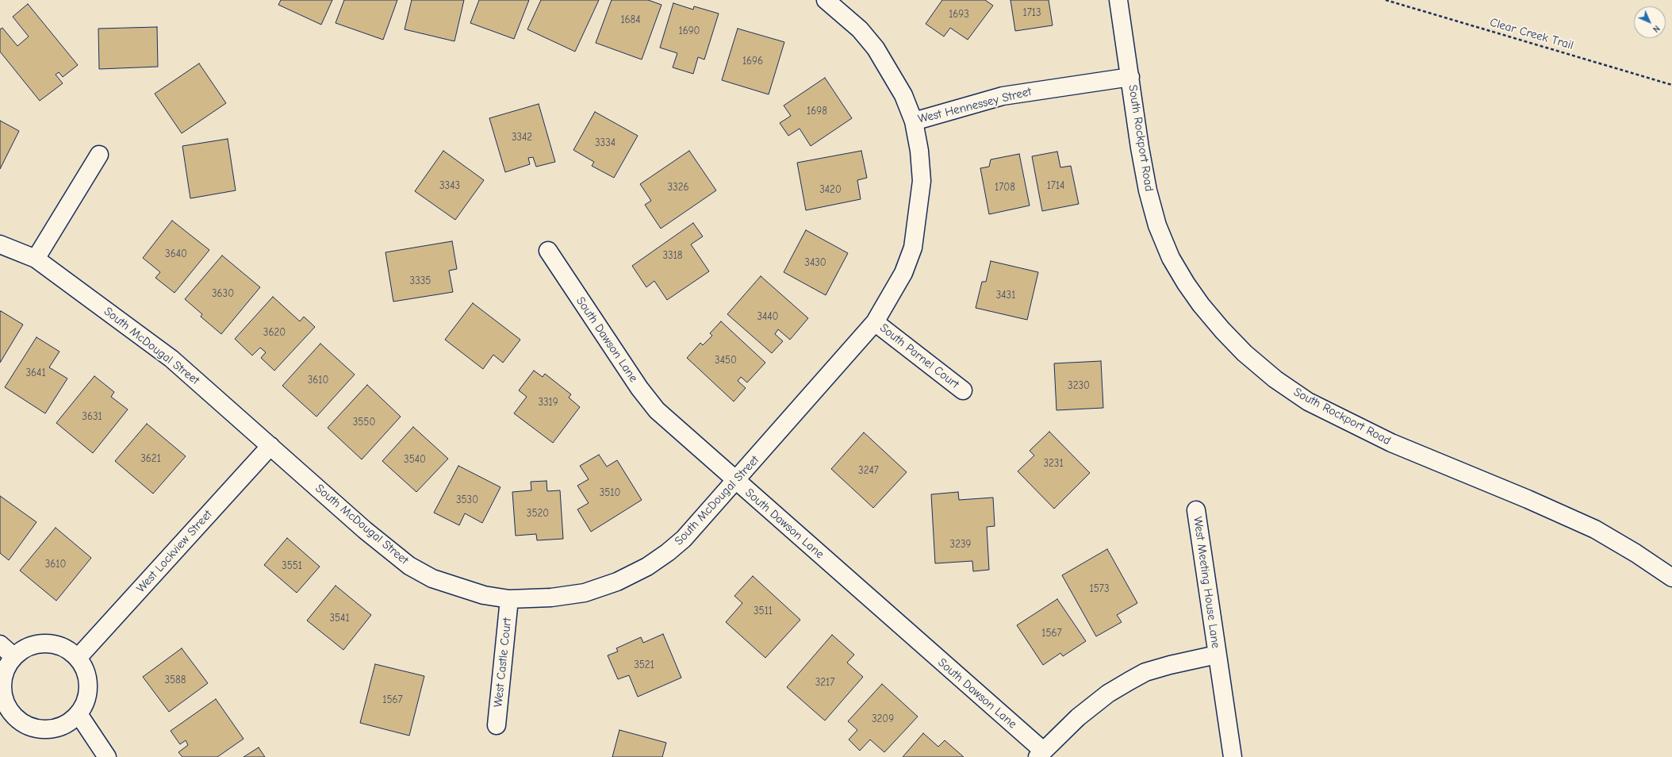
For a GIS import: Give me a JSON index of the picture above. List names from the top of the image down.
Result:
{
  "streets": {
    "street": [
      "West Hennessey Street",
      "South Rockport Road",
      "South Dawson Lane",
      "South McDougal Street",
      "South Parnel Court",
      "West Lockview Street",
      "West Meeting House Lane",
      "West Castle Court"
    ],
    "path": ["Clear Creek Trail"]
  },
  "crossings": [
    ["West Hennessey Street", "South Rockport Road"],
    ["West Hennessey Street", "South McDougal Street"],
    ["South Dawson Lane", "South McDougal Street"],
    ["South Dawson Lane", "West Meeting House Lane"],
    ["South McDougal Street", "South Parnel Court"],
    ["South McDougal Street", "West Lockview Street"],
    ["South McDougal Street", "West Castle Court"]
  ],
  "house_numbers": [
    "1713",
    "1693",
    "1684",
    "1690",
    "1696",
    "1698",
    "3342",
    "3334",
    "3343",
    "1714",
    "3326",
    "1708",
    "3420",
    "3640",
    "3318",
    "3430",
    "3335",
    "3630",
    "3431",
    "3440",
    "3620",
    "3450",
    "3641",
    "3610",
    "3230",
    "3319",
    "3631",
    "3550",
    "3621",
    "3540",
    "3231",
    "3247",
    "3510",
    "3530",
    "3520",
    "3239",
    "3610",
    "3551",
    "1573",
    "3511",
    "3541",
    "1567",
    "3521",
    "3588",
    "3217",
    "1567",
    "3209"
  ],
  "north": "bottom right"
}
